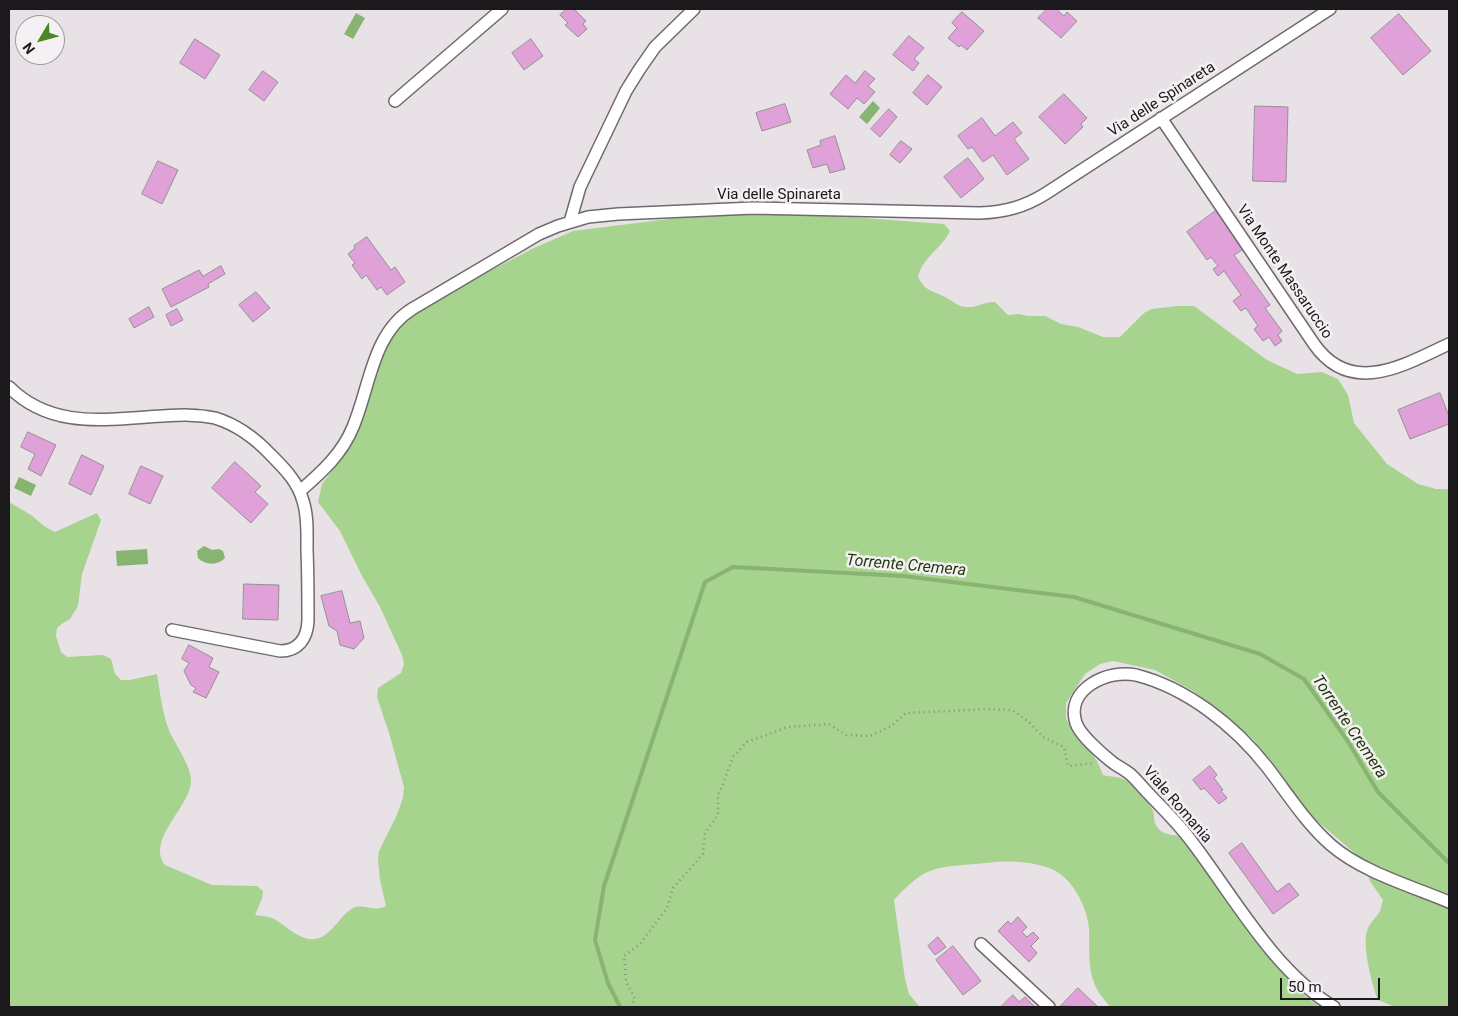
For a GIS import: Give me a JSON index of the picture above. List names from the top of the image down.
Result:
{
  "streets": {
    "street": ["Via delle Spinareta", "Via Monte Massaruccio", "Viale Romania"]
  },
  "crossings": [
    ["Via delle Spinareta", "Via Monte Massaruccio"]
  ],
  "water": ["Torrente Cremera"],
  "scale_bar": "50 m",
  "north": "bottom left"
}
